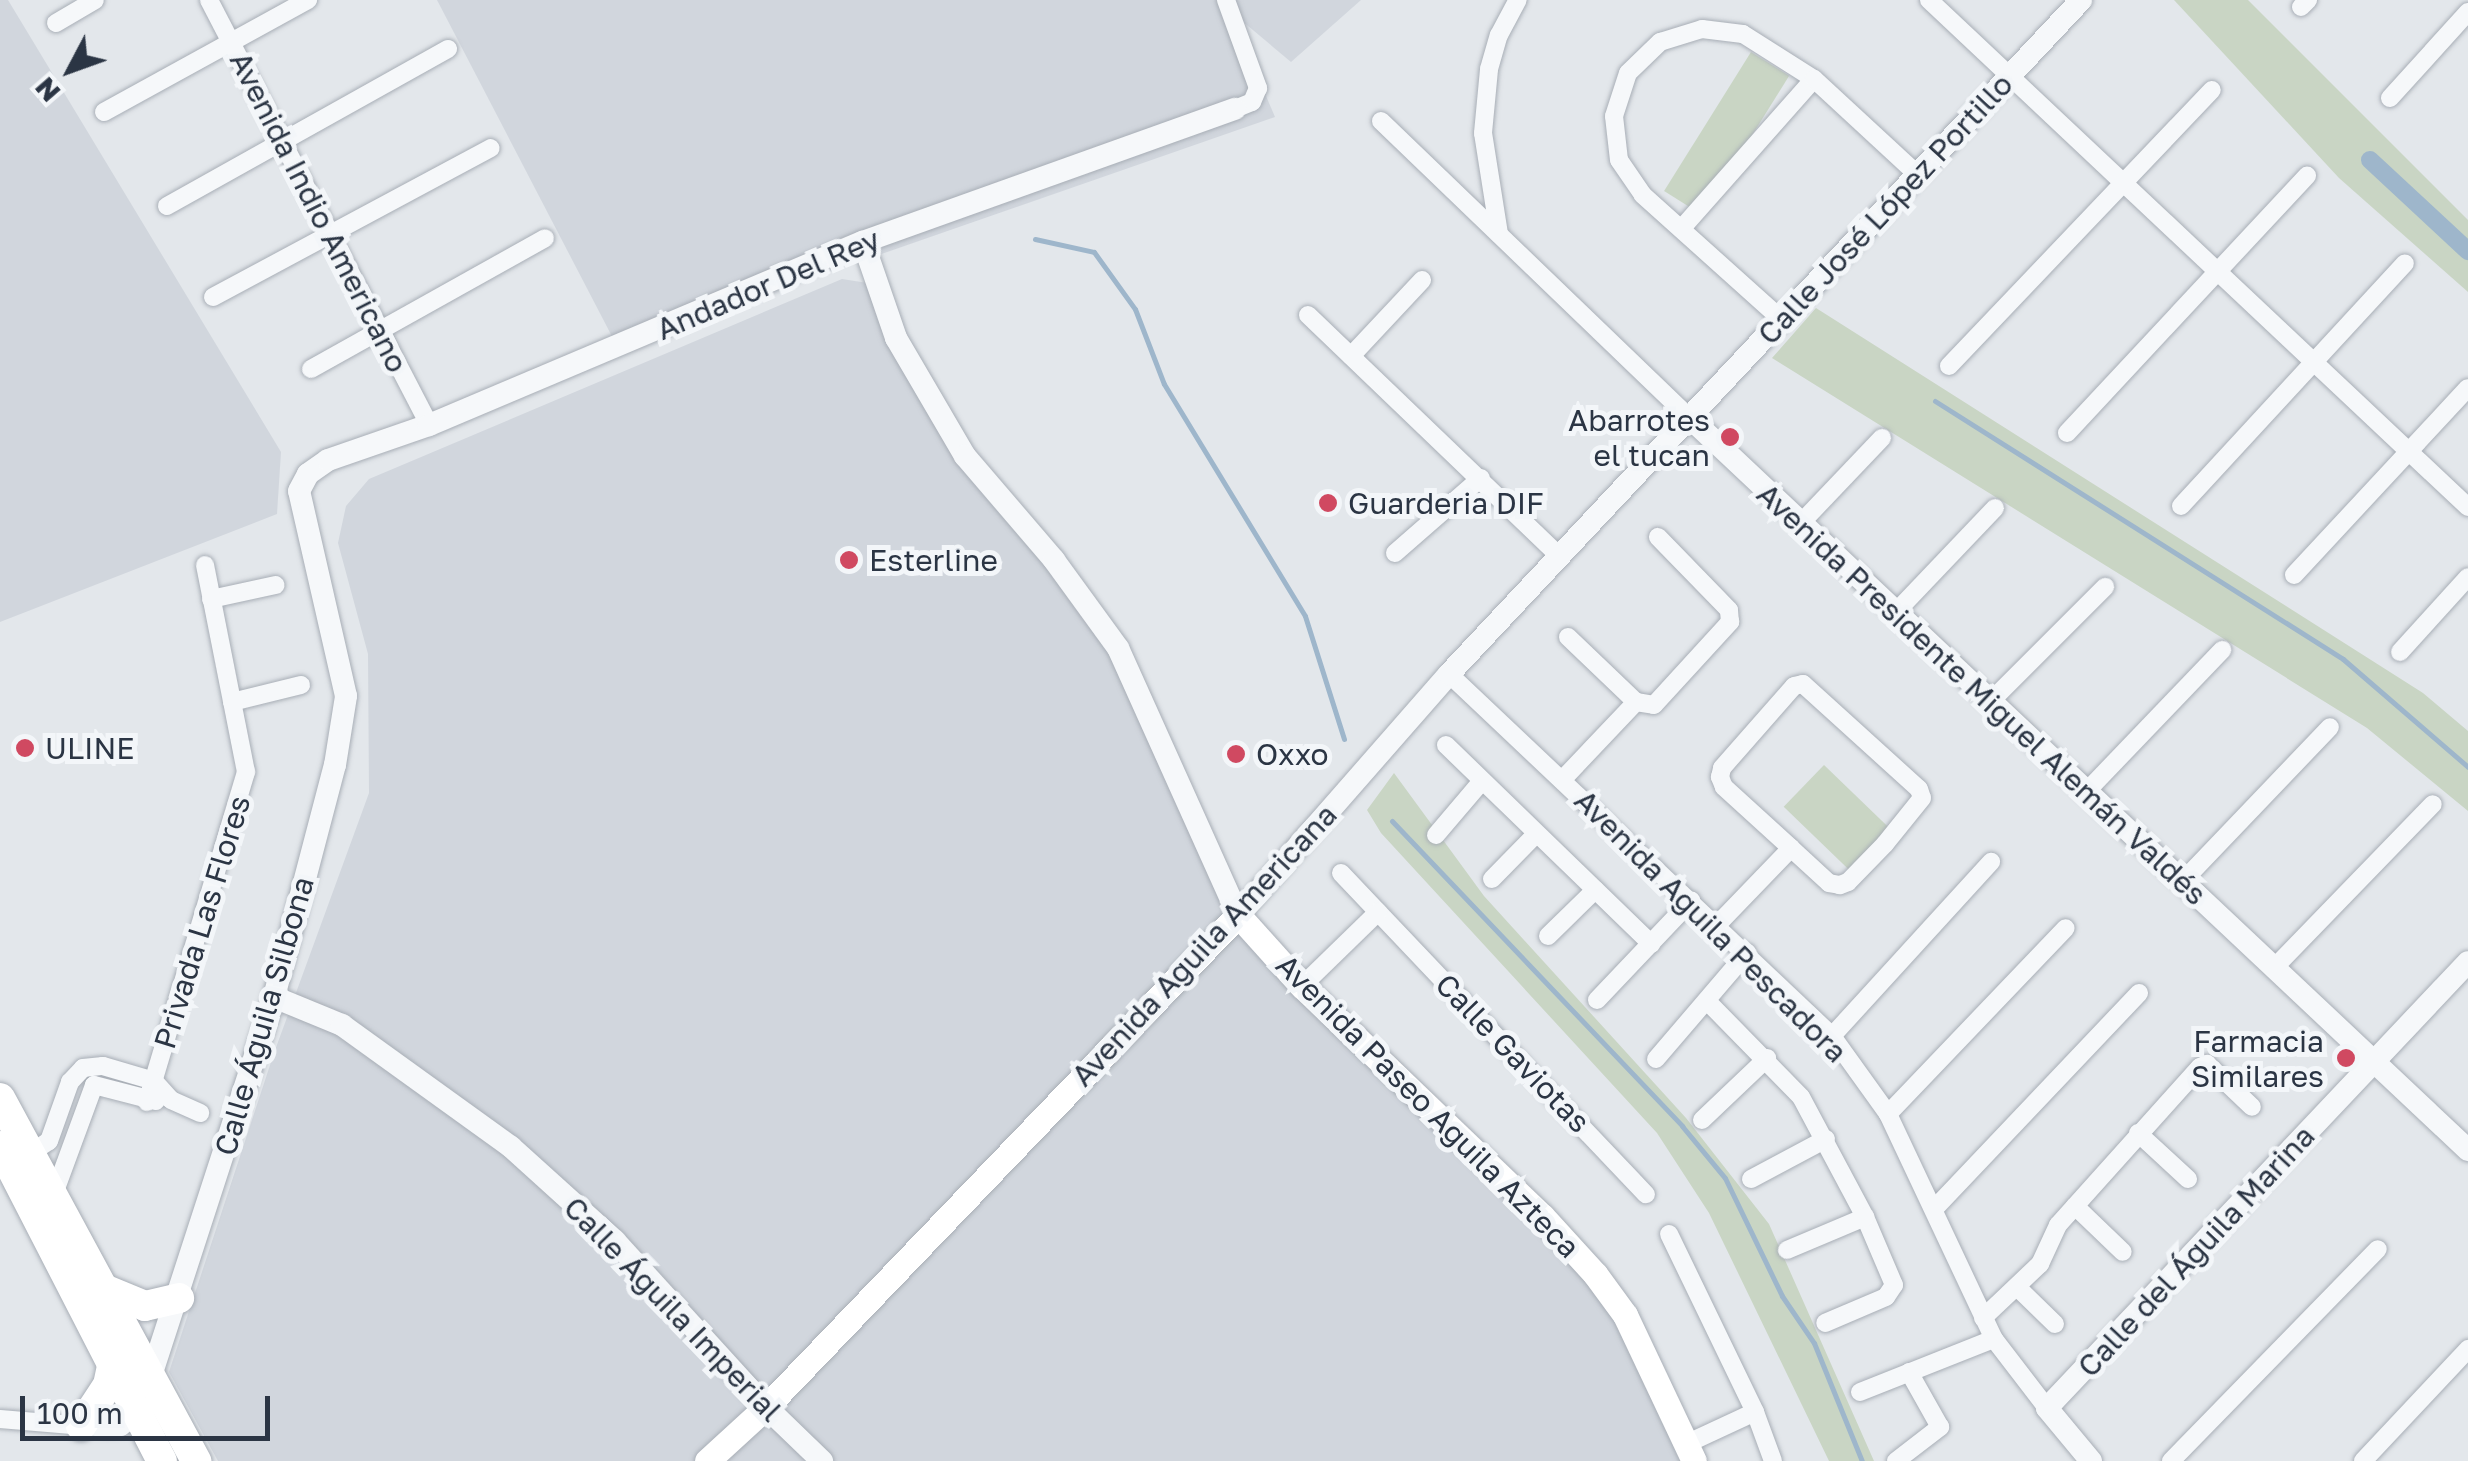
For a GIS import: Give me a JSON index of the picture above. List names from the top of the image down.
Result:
{
  "streets": {
    "main road": ["Avenida Aguila Americana", "Avenida Paseo Aguila Azteca"],
    "street": [
      "Calle José López Portillo",
      "Avenida Indio Americano",
      "Andador Del Rey",
      "Avenida Presidente Miguel Alemán Valdés",
      "Privada Las Flores",
      "Avenida Aguila Pescadora",
      "Calle Águila Silbona",
      "Calle Gaviotas",
      "Calle del Águila Marina",
      "Calle Águila Imperial"
    ]
  },
  "crossings": [
    ["Calle José López Portillo", "Avenida Presidente Miguel Alemán Valdés"],
    ["Calle José López Portillo", "Avenida Aguila Americana"],
    ["Avenida Indio Americano", "Andador Del Rey"],
    ["Andador Del Rey", "Calle Águila Silbona"],
    ["Avenida Presidente Miguel Alemán Valdés", "Avenida Aguila Americana"],
    ["Avenida Presidente Miguel Alemán Valdés", "Calle del Águila Marina"],
    ["Avenida Aguila Pescadora", "Avenida Aguila Americana"],
    ["Avenida Aguila Pescadora", "Calle del Águila Marina"],
    ["Avenida Aguila Americana", "Avenida Paseo Aguila Azteca"],
    ["Avenida Aguila Americana", "Calle Águila Imperial"],
    ["Calle Águila Silbona", "Calle Águila Imperial"]
  ],
  "places": [
    "Abarrotes el tucan",
    "Guarderia DIF",
    "Esterline",
    "ULINE",
    "Oxxo",
    "Farmacia Similares"
  ],
  "scale_bar": "100 m",
  "north": "bottom left"
}
